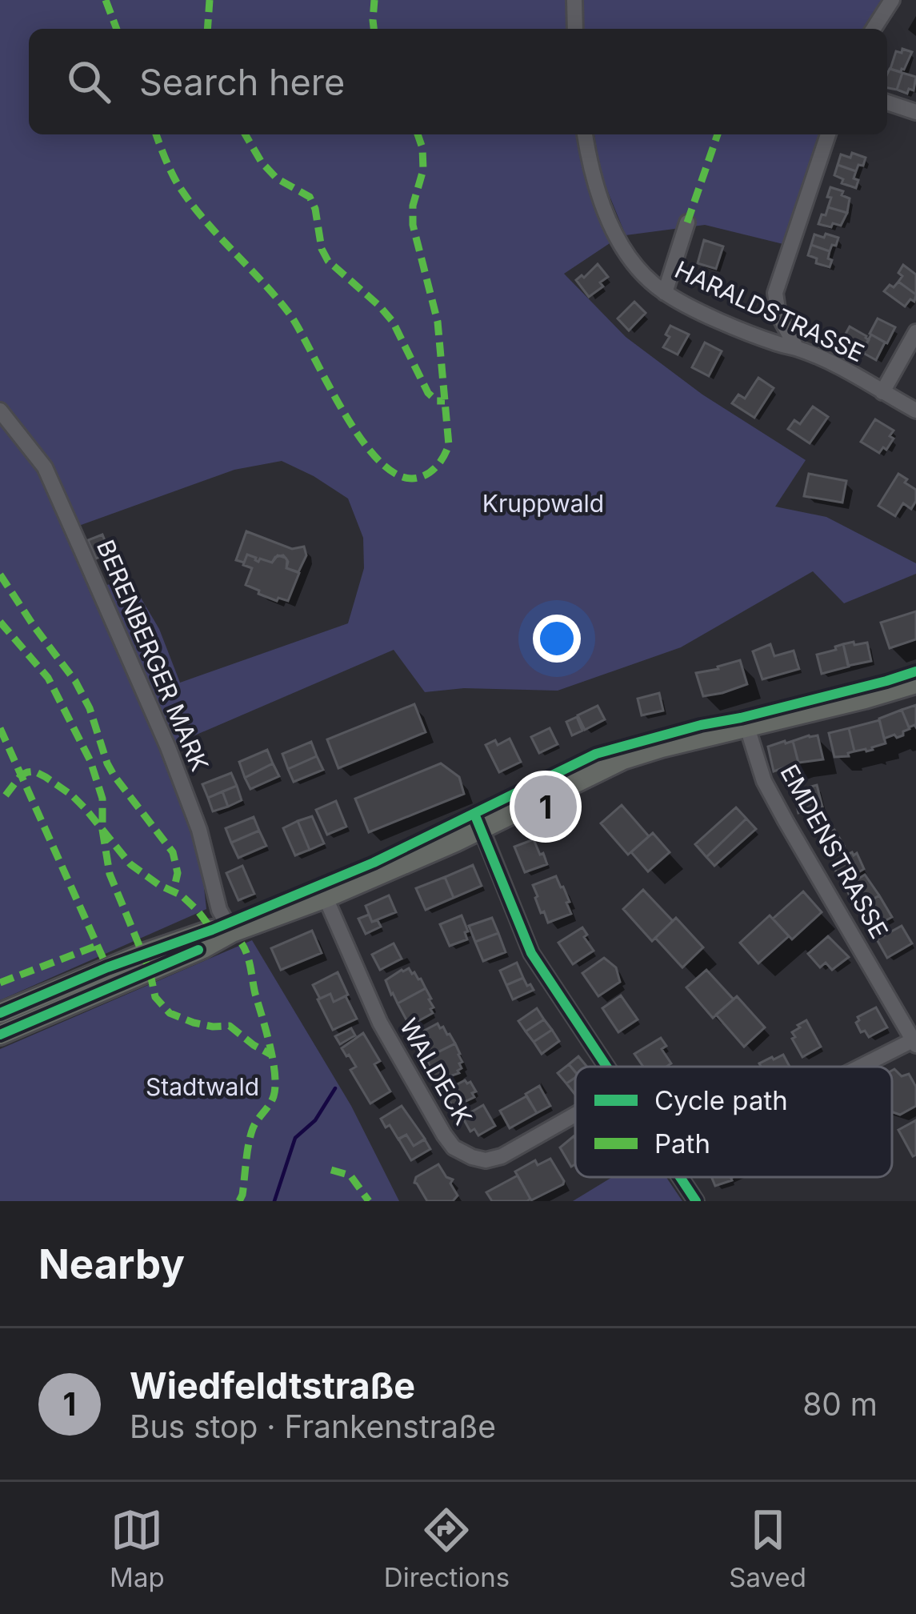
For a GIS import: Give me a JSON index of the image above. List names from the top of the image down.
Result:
{
  "streets": {
    "street": [
      "HARALDSTRASSE",
      "BERENBERGER MARK",
      "EMDENSTRASSE",
      "WALDECK"
    ]
  },
  "parks": ["Kruppwald", "Stadtwald"],
  "legend": ["Cycle path", "Path"],
  "page": {
    "search": "Search here",
    "pins": "1",
    "heading": "Nearby",
    "list": [
      {
        "mark": "1",
        "name": "Wiedfeldtstraße",
        "note": "Bus stop · Frankenstraße",
        "value": "80 m"
      }
    ],
    "nav": ["Map", "Directions", "Saved"]
  }
}
